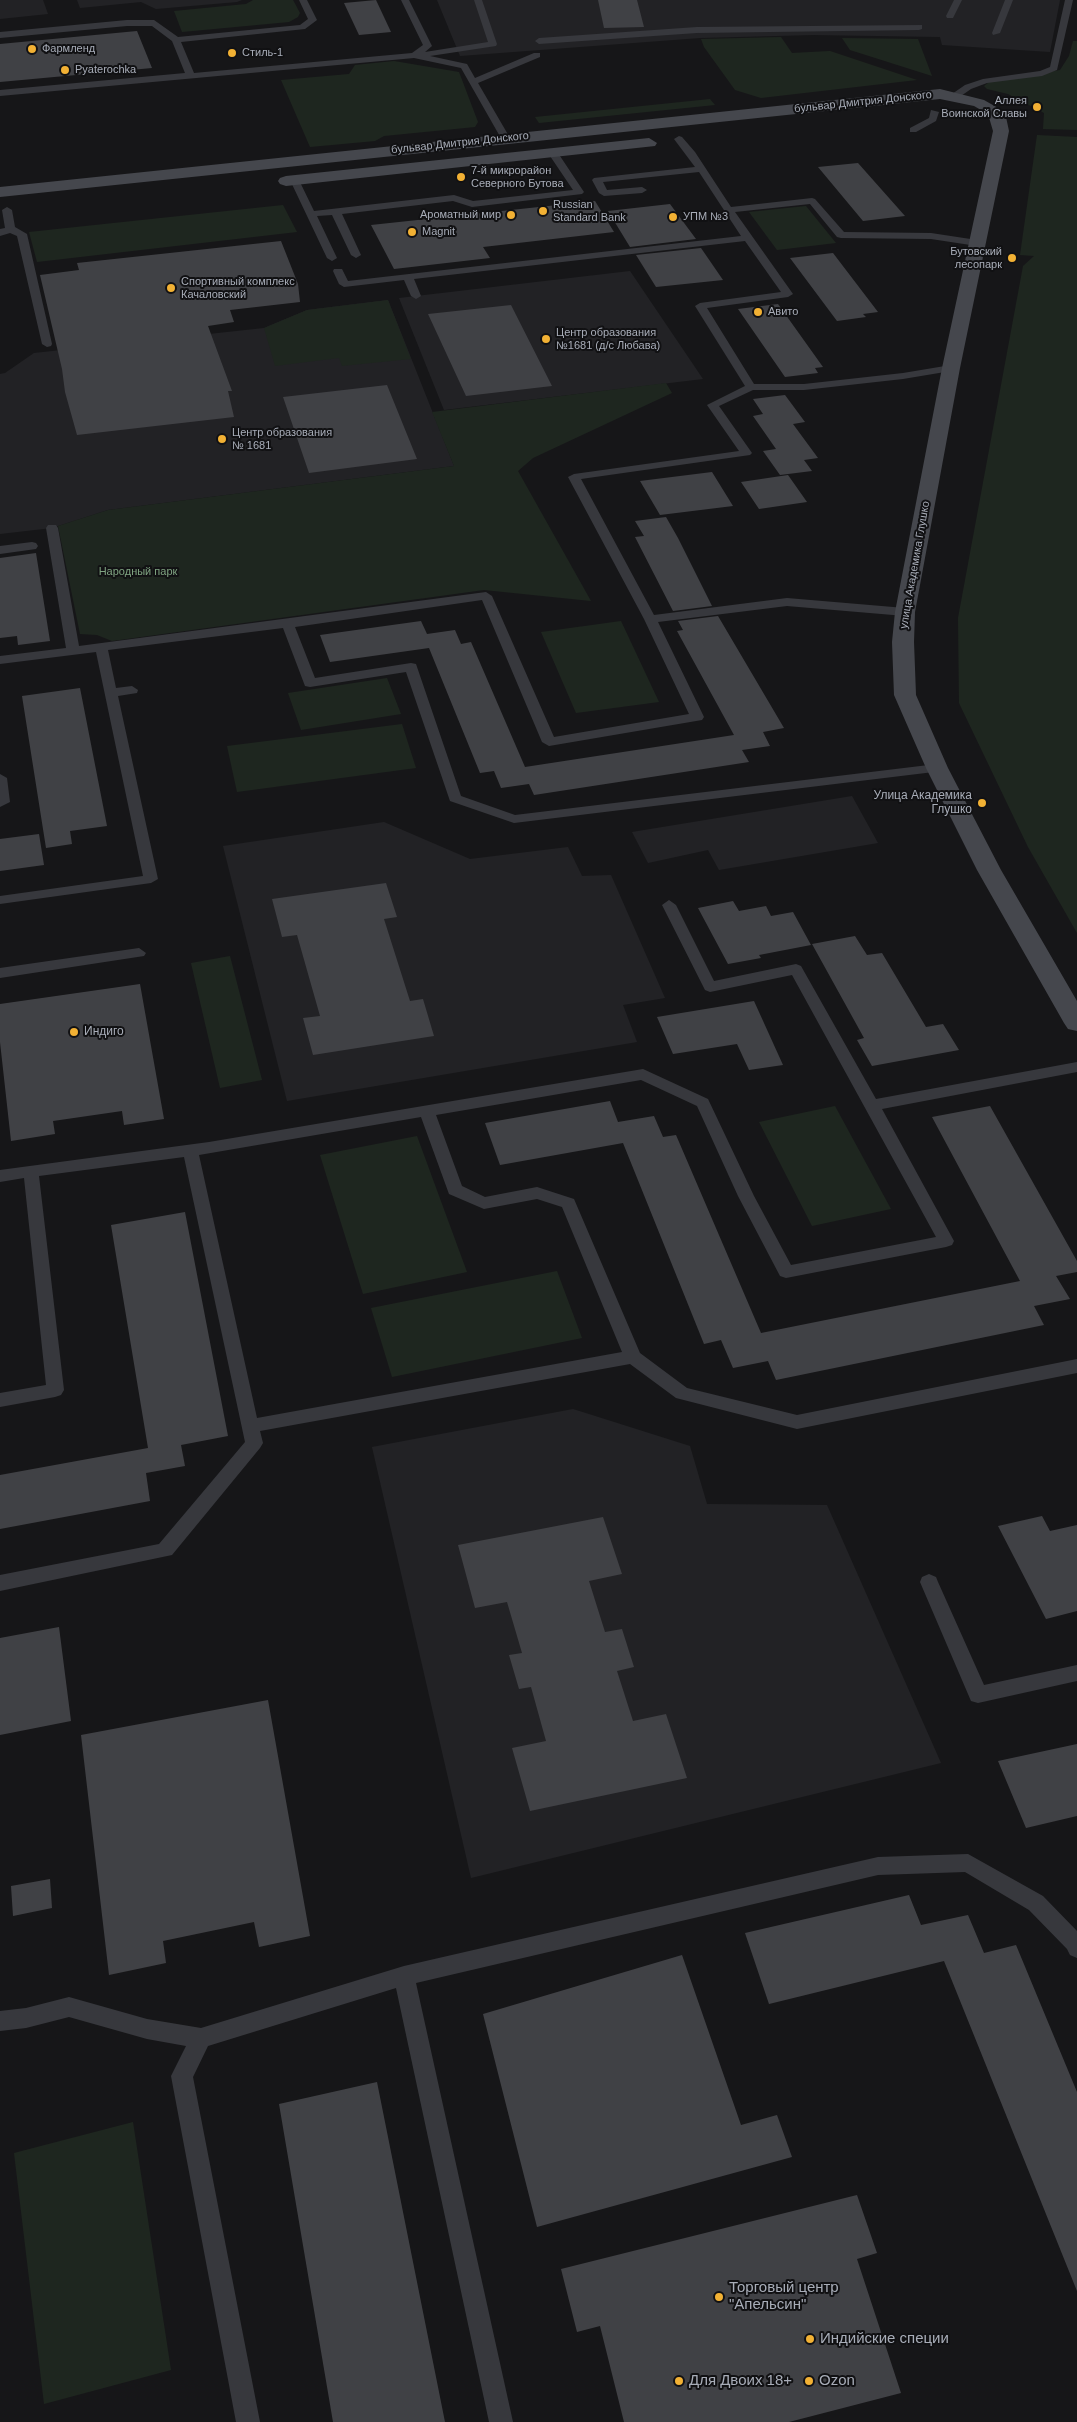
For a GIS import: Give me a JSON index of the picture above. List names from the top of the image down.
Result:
{
  "streets": {
    "street": ["бульвар Дмитрия Донского", "улица Академика Глушко"]
  },
  "crossings": [
    ["бульвар Дмитрия Донского", "улица Академика Глушко"]
  ],
  "parks": ["Народный парк"],
  "places": [
    "Фармленд",
    "Стиль-1",
    "Pyaterochka",
    "Аллея Воинской Славы",
    "7-й микрорайон Северного Бутова",
    "Russian Standard Bank",
    "Ароматный мир",
    "УПМ №3",
    "Magnit",
    "Бутовский лесопарк",
    "Спортивный комплекс Качаловский",
    "Авито",
    "Центр образования №1681 (д/с Любава)",
    "Центр образования № 1681",
    "Улица Академика Глушко",
    "Индиго",
    "Торговый центр \"Апельсин\"",
    "Индийские специи",
    "Для Двоих 18+",
    "Ozon"
  ]
}
